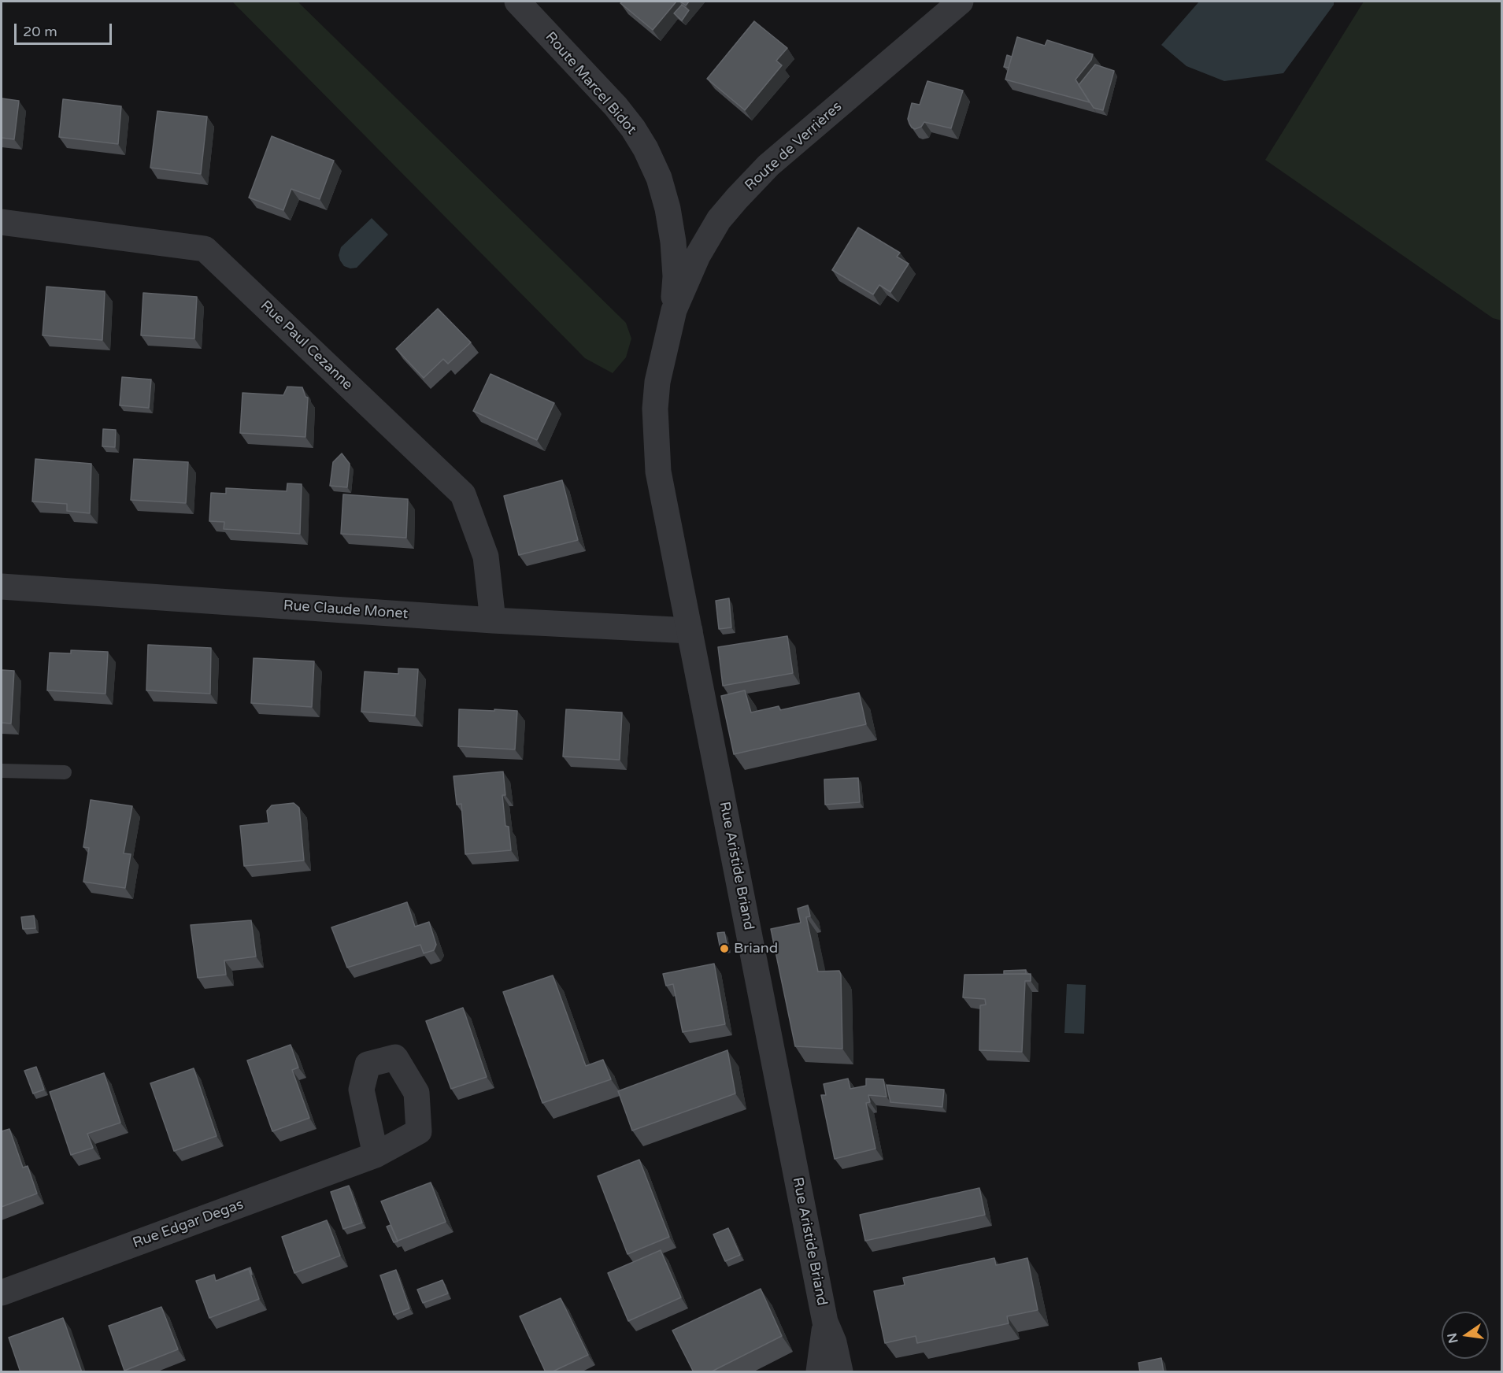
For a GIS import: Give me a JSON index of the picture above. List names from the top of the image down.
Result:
{
  "streets": {
    "street": [
      "Route Marcel Bidot",
      "Route de Verrières",
      "Rue Paul Cezanne",
      "Rue Claude Monet",
      "Rue Aristide Briand",
      "Rue Edgar Degas"
    ]
  },
  "crossings": [
    ["Route Marcel Bidot", "Route de Verrières"],
    ["Route de Verrières", "Rue Aristide Briand"],
    ["Rue Paul Cezanne", "Rue Claude Monet"],
    ["Rue Claude Monet", "Rue Aristide Briand"]
  ],
  "places": ["Briand"],
  "scale_bar": "20 m",
  "north": "left"
}
